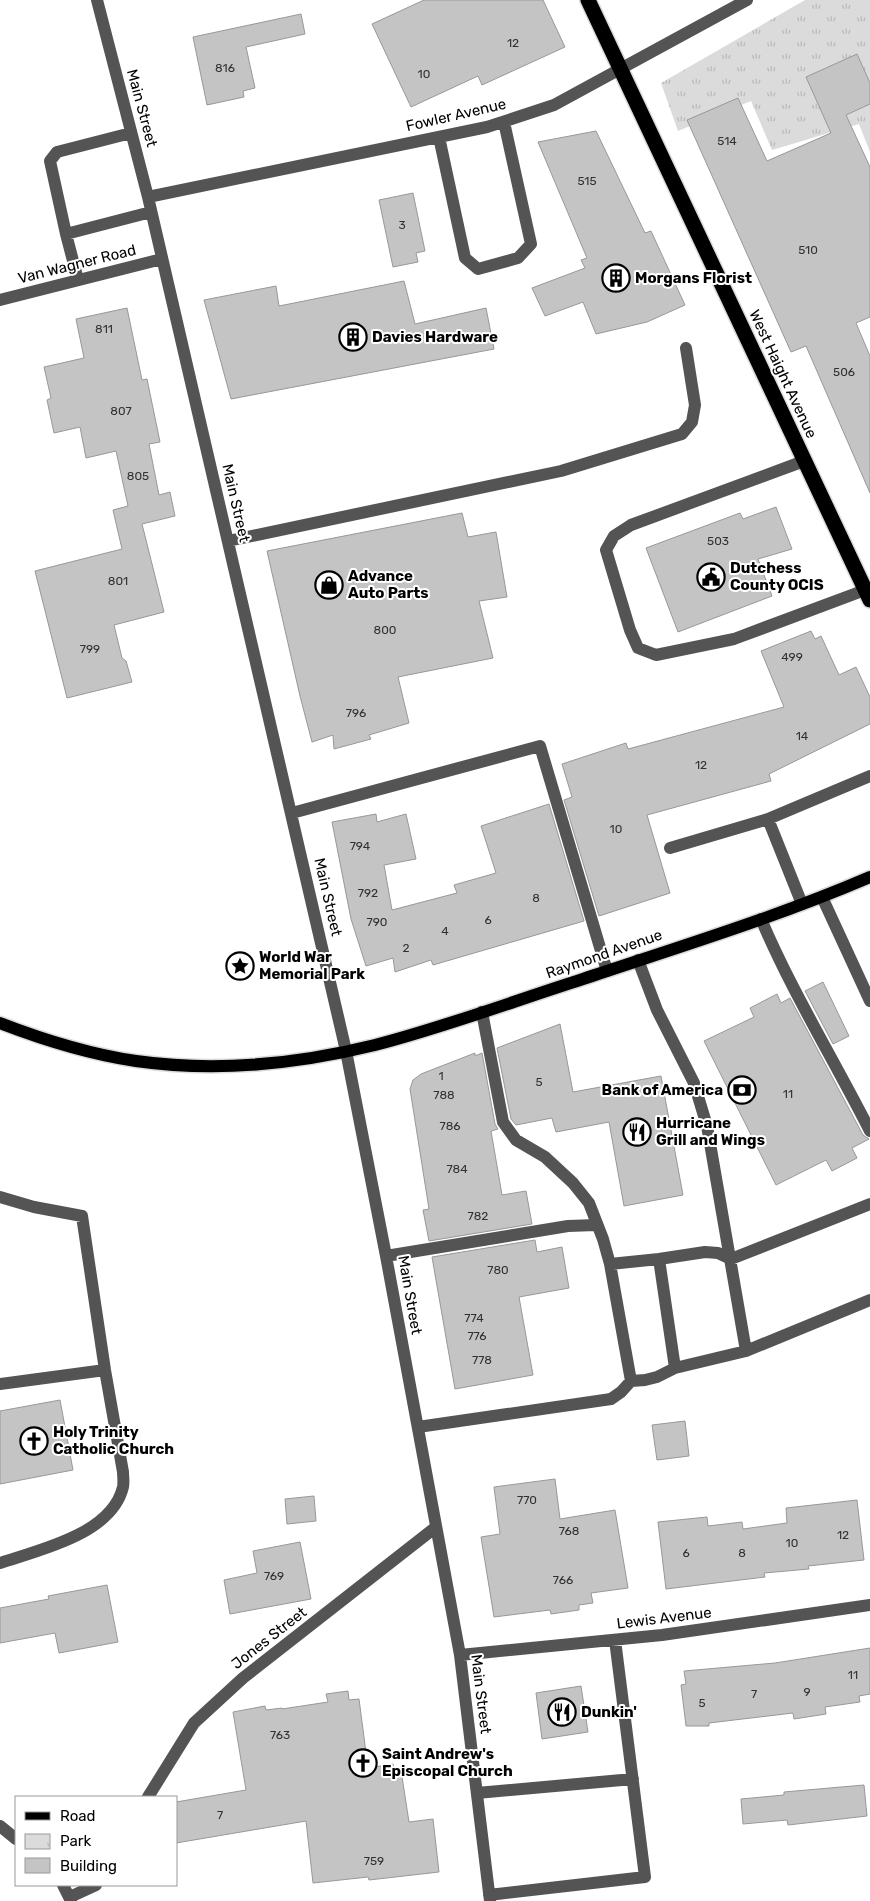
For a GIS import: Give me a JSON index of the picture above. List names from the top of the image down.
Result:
{
  "streets": {
    "highway": ["West Haight Avenue"],
    "main road": ["Raymond Avenue"],
    "street": [
      "Main Street",
      "Fowler Avenue",
      "Van Wagner Road",
      "Lewis Avenue",
      "Jones Street"
    ]
  },
  "crossings": [
    ["Main Street", "Fowler Avenue"],
    ["Main Street", "Van Wagner Road"],
    ["Main Street", "Raymond Avenue"],
    ["Main Street", "Lewis Avenue"],
    ["Main Street", "Jones Street"],
    ["Fowler Avenue", "West Haight Avenue"]
  ],
  "places": {
    "building": ["Morgans Florist", "Davies Hardware"],
    "public building": ["Dutchess County OCIS"],
    "shop": ["Advance Auto Parts"],
    "place": ["World War Memorial Park"],
    "bank": ["Bank of America"],
    "restaurant": ["Hurricane Grill and Wings", "Dunkin'"],
    "church": ["Holy Trinity Catholic Church", "Saint Andrew's Episcopal Church"]
  },
  "house_numbers": [
    "12",
    "816",
    "10",
    "514",
    "515",
    "3",
    "510",
    "811",
    "506",
    "807",
    "805",
    "503",
    "801",
    "800",
    "799",
    "499",
    "796",
    "14",
    "12",
    "10",
    "794",
    "792",
    "8",
    "6",
    "790",
    "4",
    "2",
    "1",
    "5",
    "11",
    "788",
    "786",
    "784",
    "782",
    "780",
    "774",
    "776",
    "778",
    "770",
    "768",
    "12",
    "10",
    "6",
    "8",
    "769",
    "766",
    "11",
    "9",
    "7",
    "5",
    "763",
    "7",
    "759"
  ],
  "legend": ["Road", "Park", "Building"]
}
